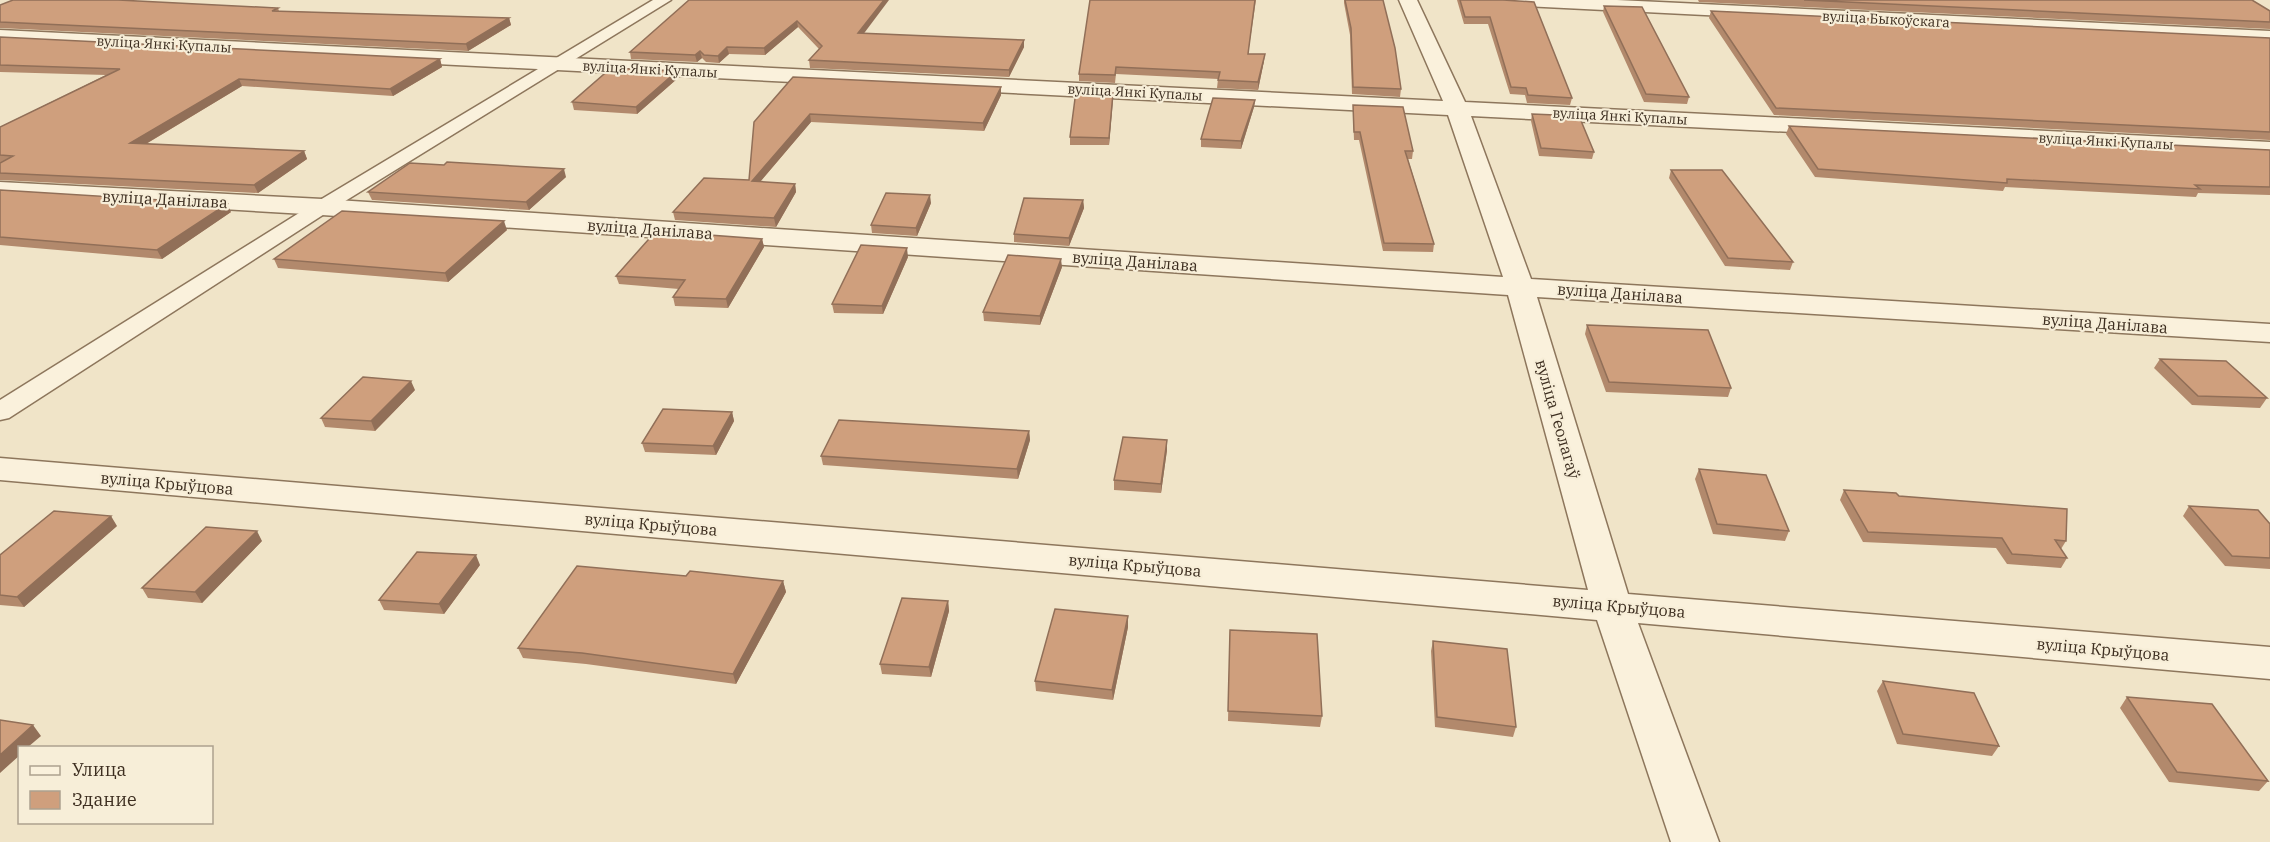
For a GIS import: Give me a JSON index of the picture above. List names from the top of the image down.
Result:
{
  "streets": {
    "street": [
      "вуліца Быкоўскага",
      "вуліца Янкі Купалы",
      "вуліца Данілава",
      "вуліца Геолагаў",
      "вуліца Крыўцова"
    ]
  },
  "crossings": [
    ["вуліца Янкі Купалы", "вуліца Геолагаў"],
    ["вуліца Данілава", "вуліца Геолагаў"],
    ["вуліца Геолагаў", "вуліца Крыўцова"]
  ],
  "legend": ["Улица", "Здание"]
}
